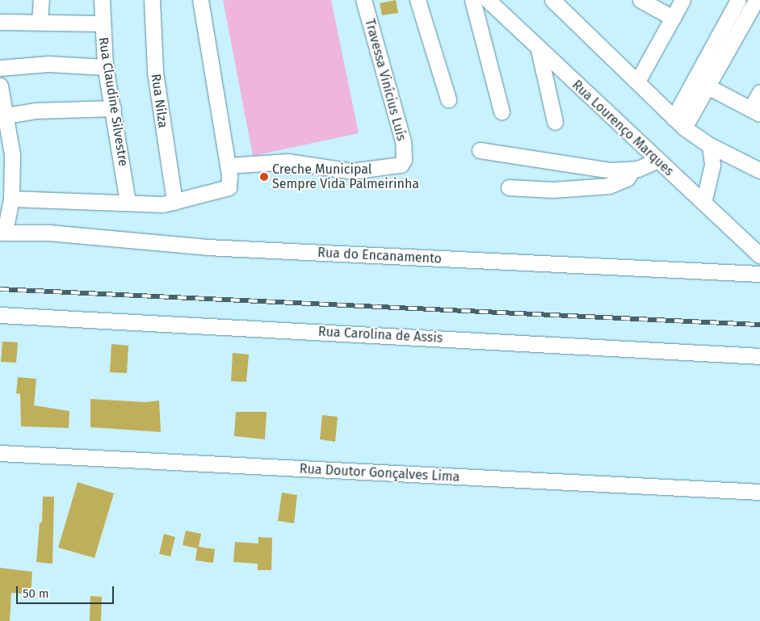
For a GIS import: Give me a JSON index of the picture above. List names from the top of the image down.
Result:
{
  "streets": {
    "street": [
      "Travessa Vinícius Luís",
      "Rua Nilza",
      "Rua Claudine Silvestre",
      "Rua Lourenço Marques",
      "Rua do Encanamento",
      "Rua Carolina de Assis",
      "Rua Doutor Gonçalves Lima"
    ]
  },
  "places": ["Creche Municipal Sempre Vida Palmeirinha"],
  "scale_bar": "50 m"
}
